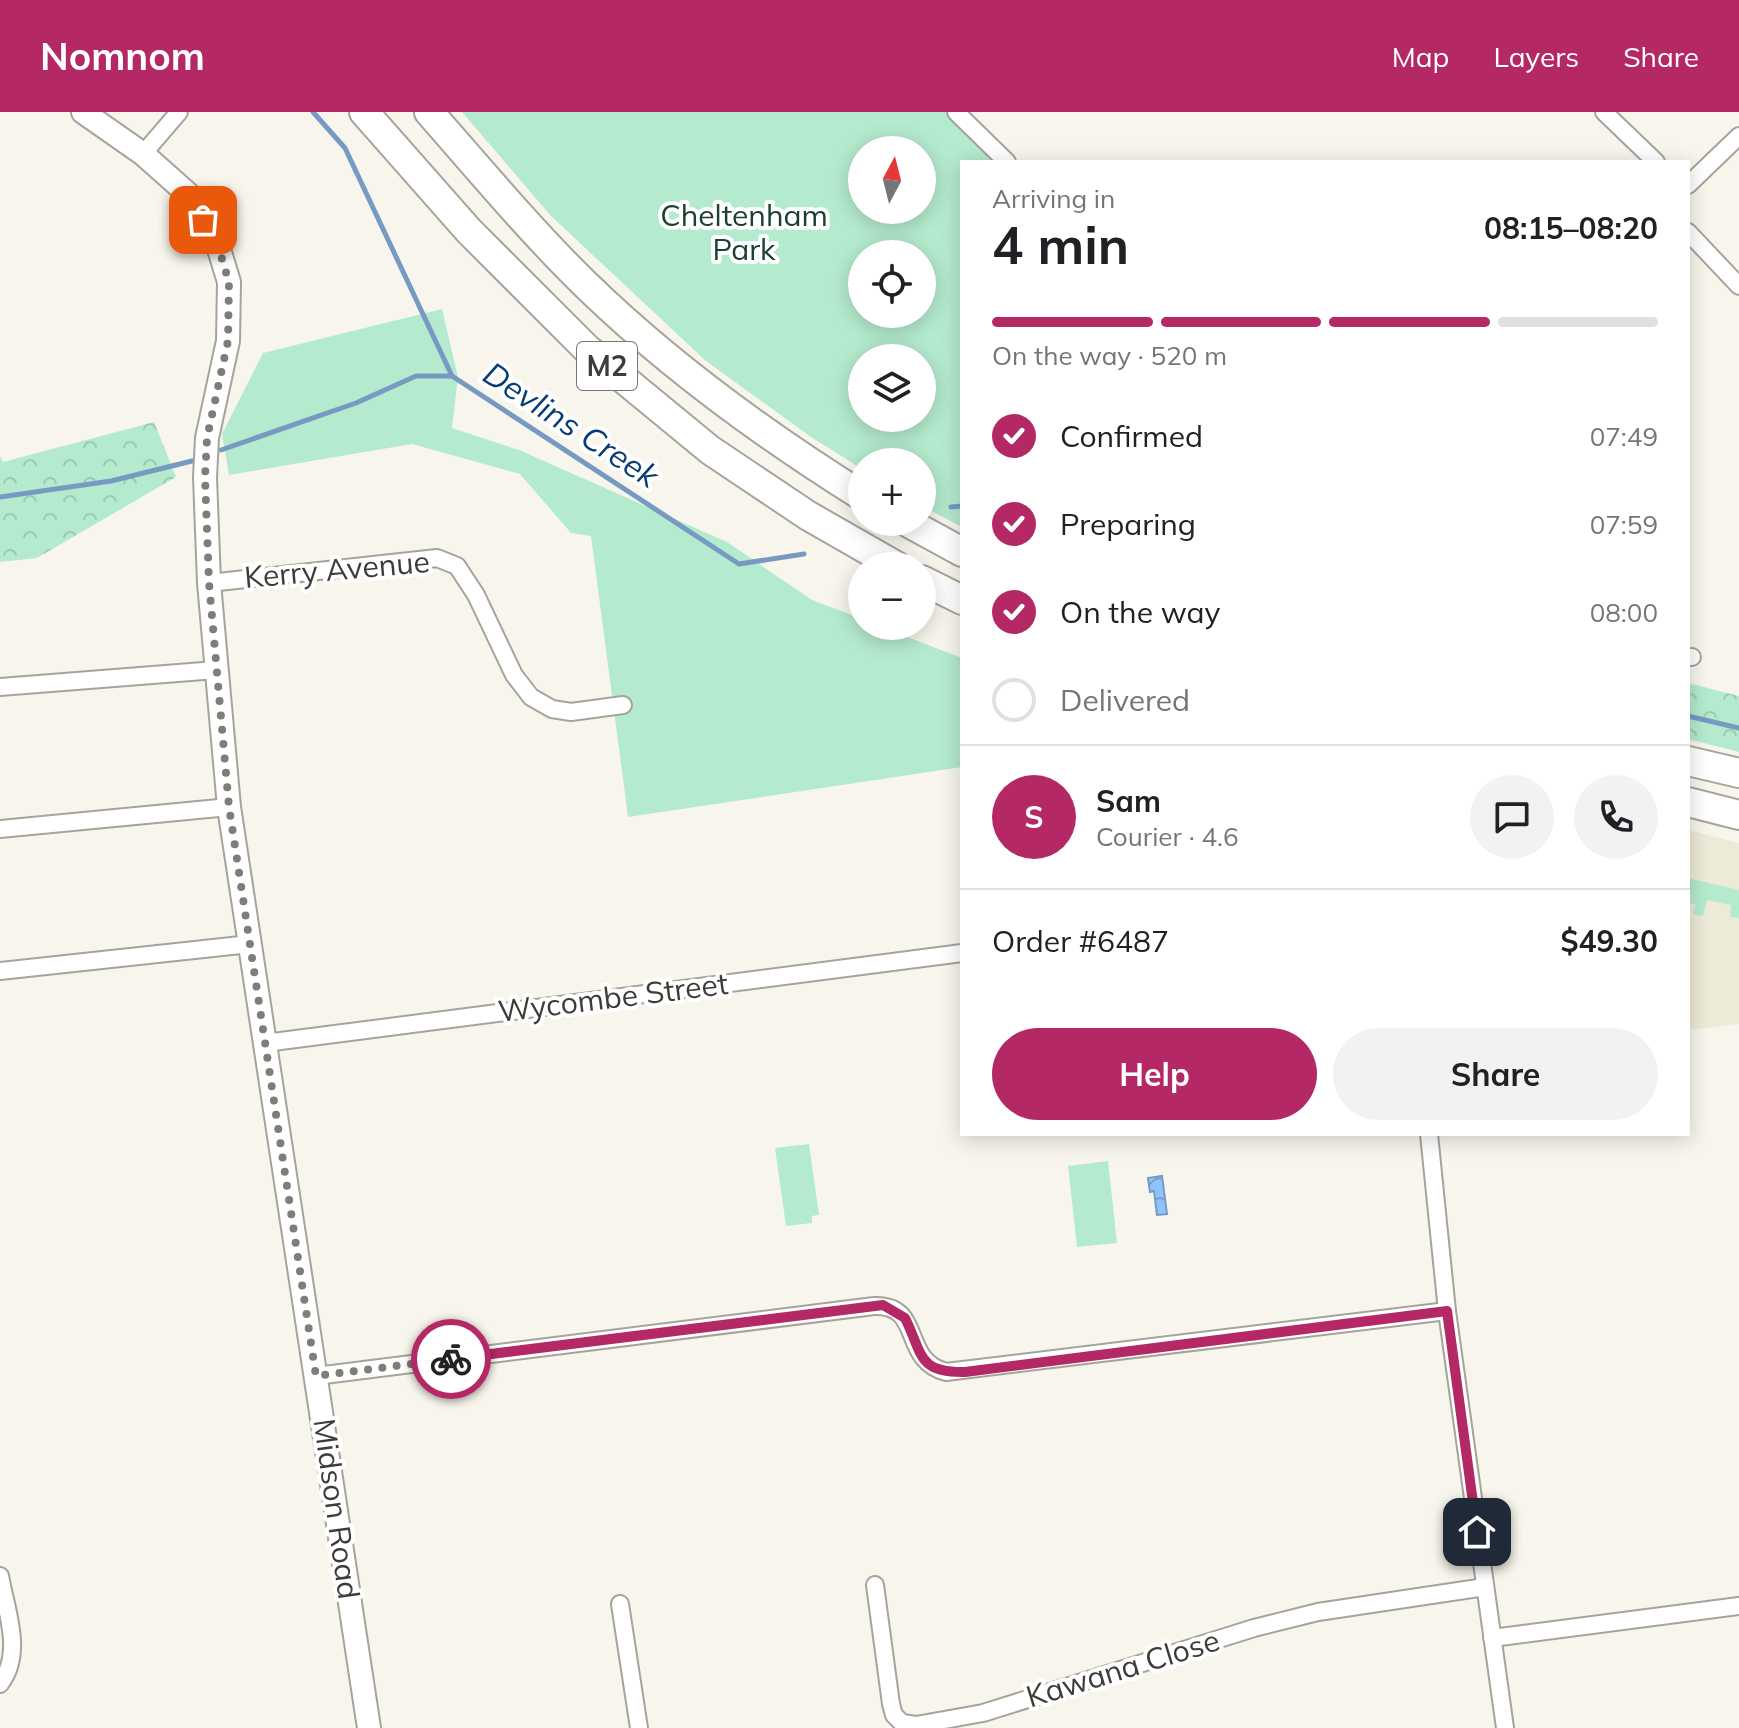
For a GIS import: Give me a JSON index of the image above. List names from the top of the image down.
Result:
{
  "streets": {
    "highway": ["M2"],
    "street": [
      "Kerry Avenue",
      "Wycombe Street",
      "Midson Road",
      "Kawana Close"
    ]
  },
  "crossings": [
    ["Kerry Avenue", "Midson Road"],
    ["Wycombe Street", "Midson Road"]
  ],
  "water": ["Devlins Creek"],
  "parks": ["Cheltenham Park"],
  "north": "top",
  "page": {
    "header": "Nomnom",
    "nav": ["Map", "Layers", "Share"],
    "map_buttons": ["+", "−"],
    "heading": ["4 min", "Arriving in", "08:15–08:20"],
    "panel": [
      "Sam",
      "Courier · 4.6",
      "Order #6487",
      "$49.30"
    ],
    "bar": "On the way · 520 m",
    "list": [
      ["Confirmed", "07:49"],
      ["Preparing", "07:59"],
      ["On the way", "08:00"],
      "Delivered"
    ],
    "round": "S",
    "buttons": ["Help", "Share"]
  }
}
